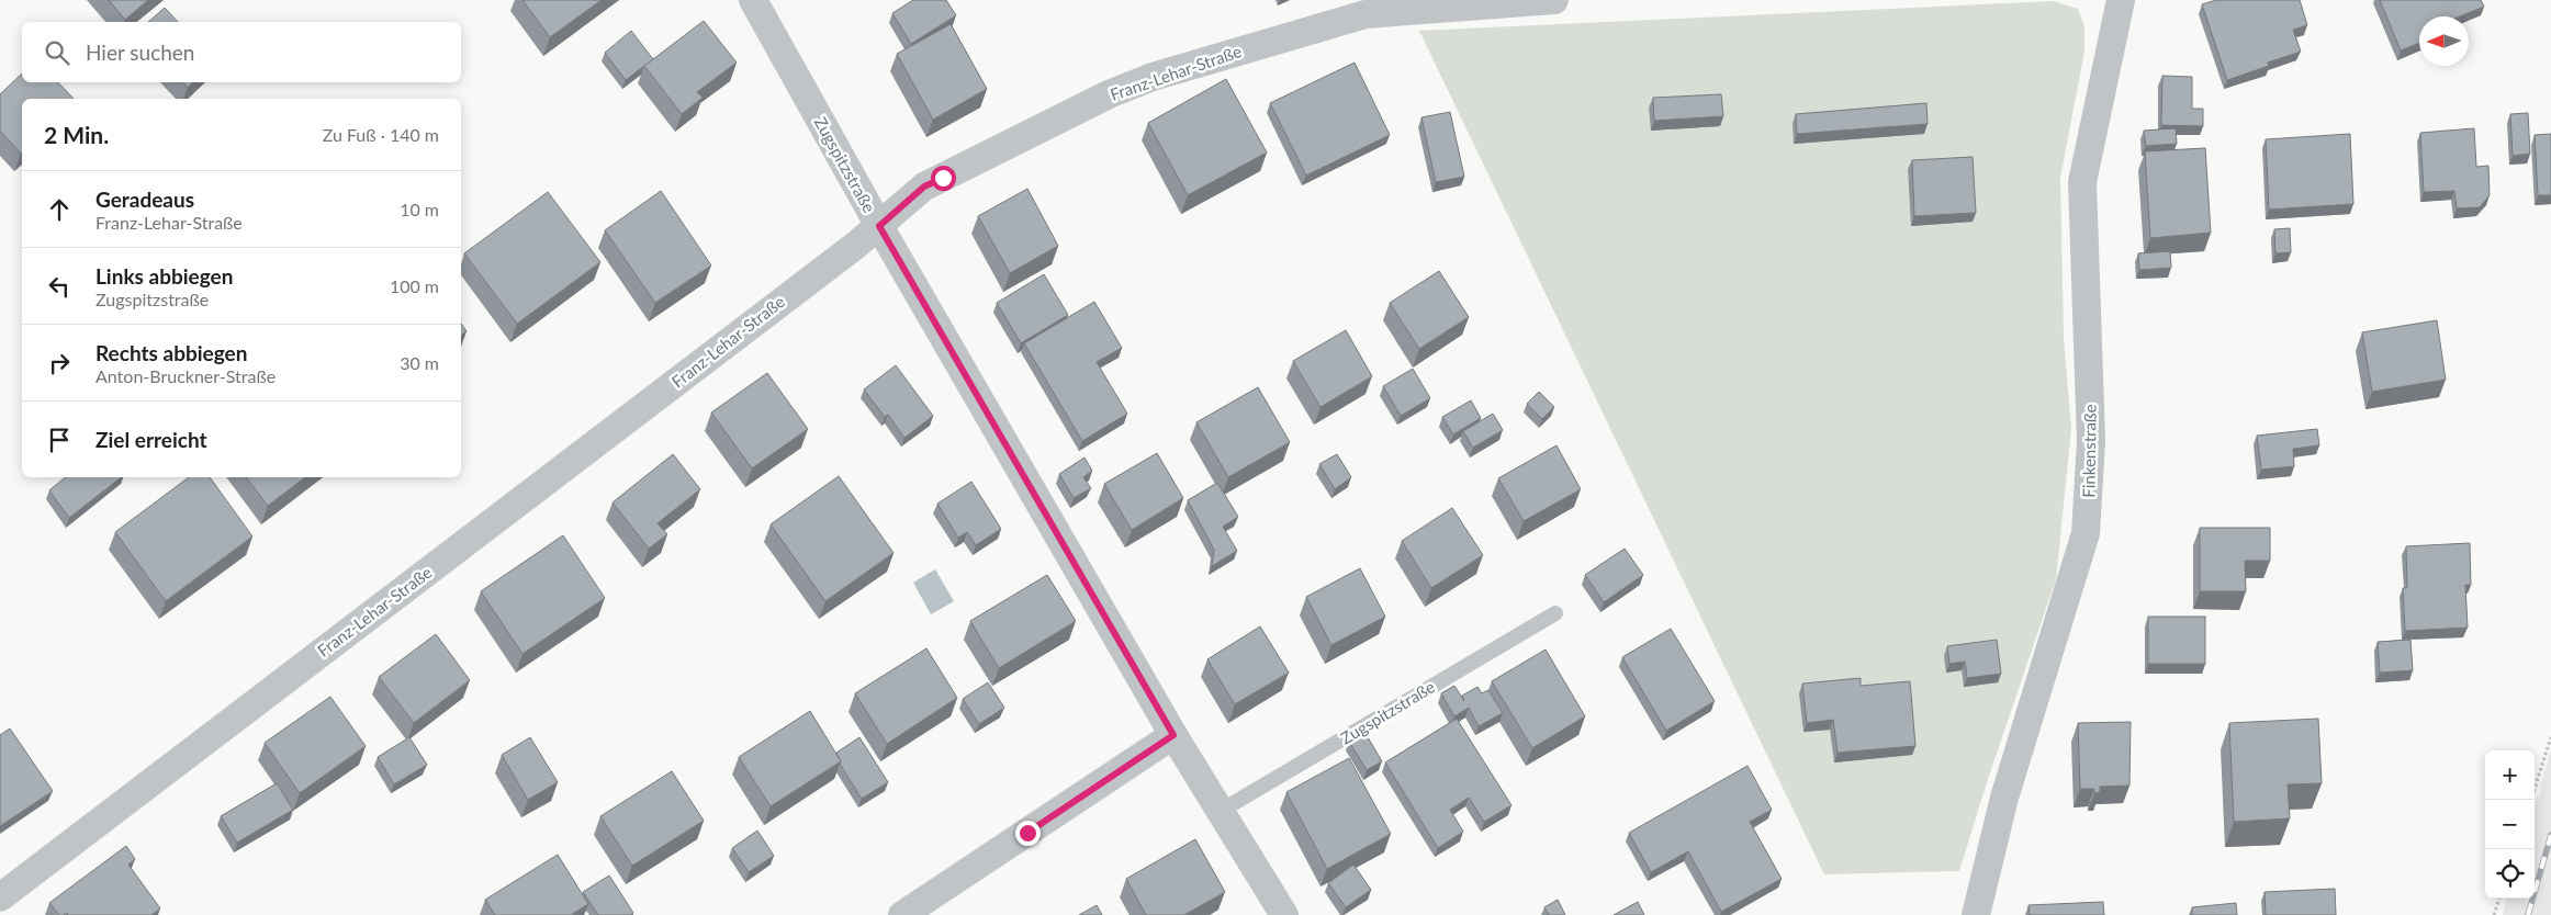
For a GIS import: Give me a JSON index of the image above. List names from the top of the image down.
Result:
{
  "streets": {
    "street": ["Franz-Lehar-Straße", "Zugspitzstraße", "Finkenstraße"]
  },
  "crossings": [
    ["Franz-Lehar-Straße", "Zugspitzstraße"]
  ],
  "north": "left",
  "page": {
    "search": "Hier suchen",
    "heading": ["2 Min.", "Zu Fuß · 140 m"],
    "list": [
      ["Geradeaus", "Franz-Lehar-Straße", "10 m"],
      ["Links abbiegen", "Zugspitzstraße", "100 m"],
      ["Rechts abbiegen", "Anton-Bruckner-Straße", "30 m"],
      "Ziel erreicht"
    ],
    "map_buttons": ["+", "−"]
  }
}
